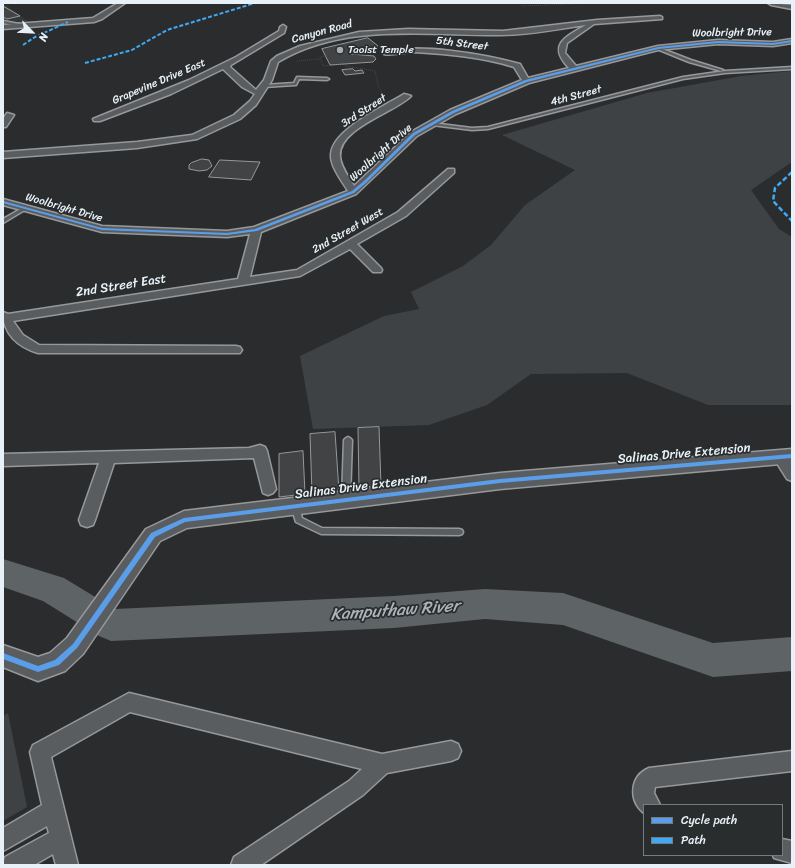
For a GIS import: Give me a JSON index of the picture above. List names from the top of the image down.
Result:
{
  "streets": {
    "street": [
      "Canyon Road",
      "Woolbright Drive",
      "5th Street",
      "Grapevine Drive East",
      "3rd Street",
      "2nd Street West",
      "2nd Street East",
      "Salinas Drive Extension"
    ],
    "lane": ["4th Street"]
  },
  "crossings": [
    ["Woolbright Drive", "5th Street"],
    ["Woolbright Drive", "4th Street"],
    ["Woolbright Drive", "3rd Street"],
    ["2nd Street West", "2nd Street East"]
  ],
  "water": ["Kamputhaw River"],
  "places": ["Taoist Temple"],
  "legend": ["Cycle path", "Path"],
  "north": "bottom right"
}
